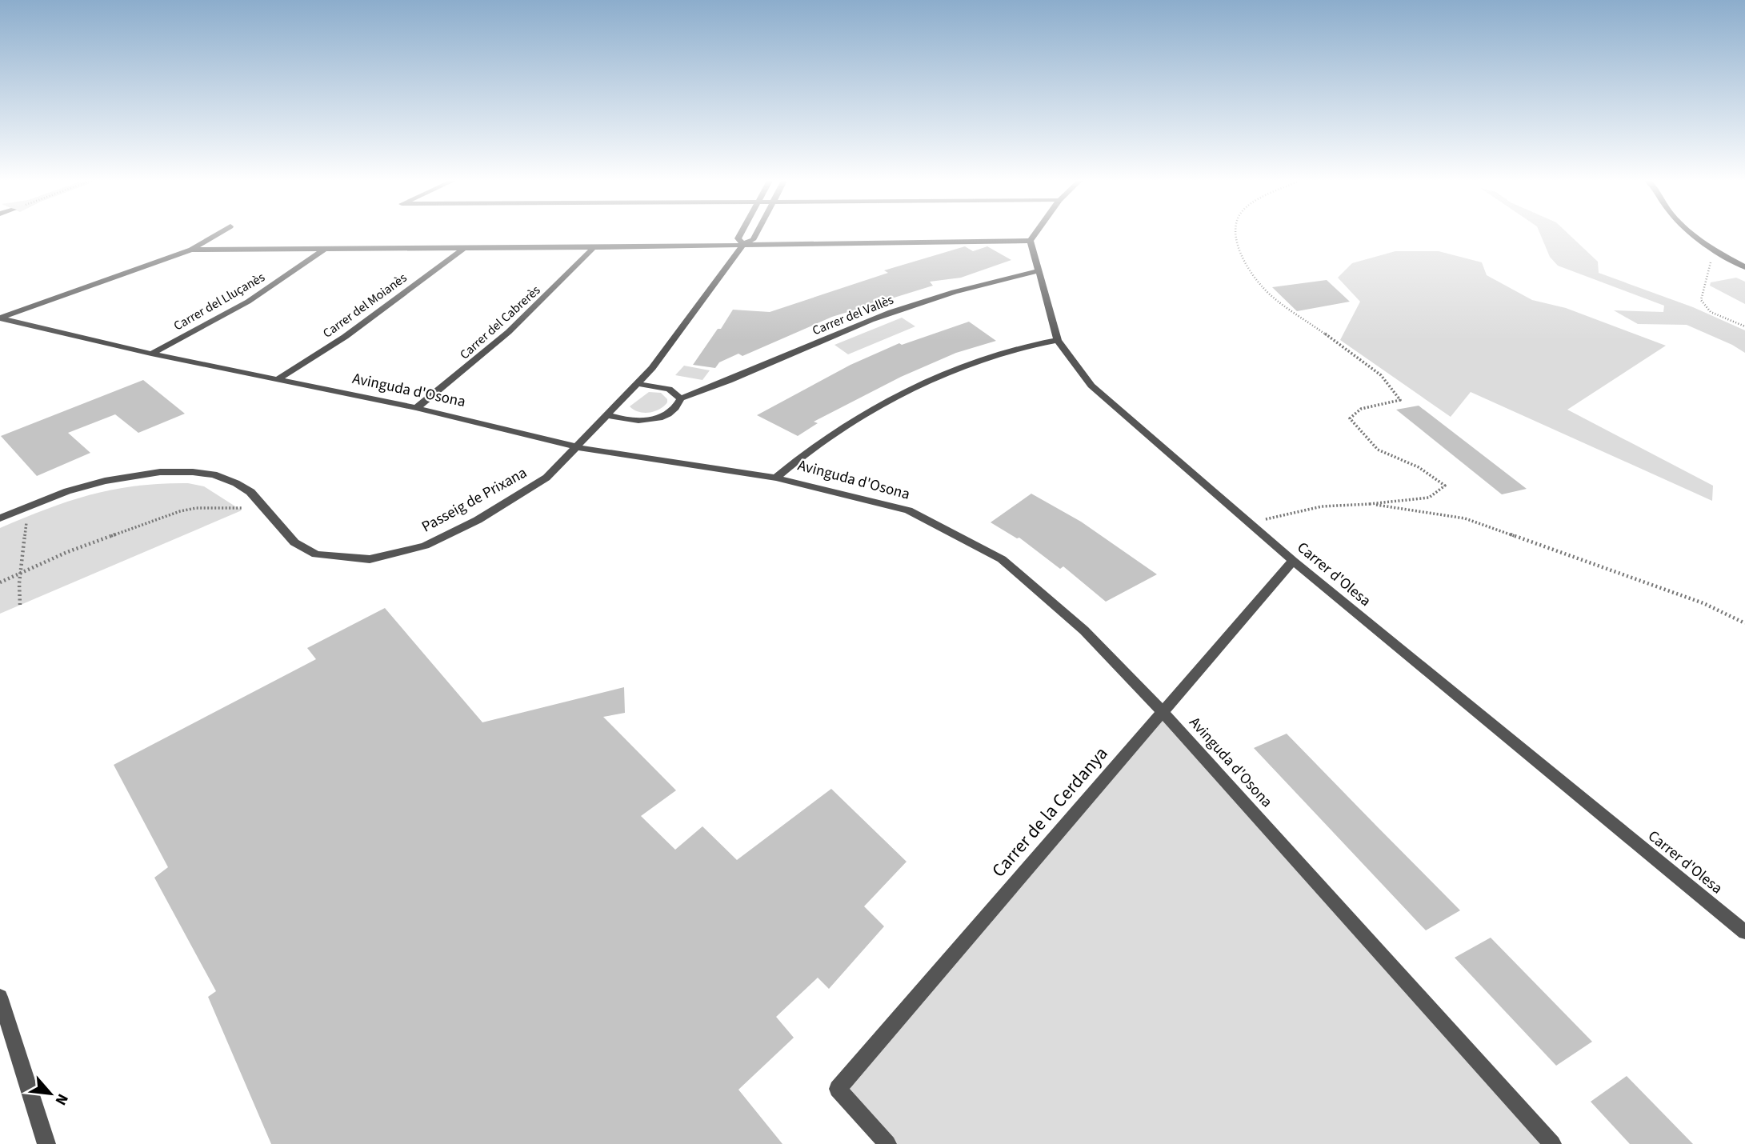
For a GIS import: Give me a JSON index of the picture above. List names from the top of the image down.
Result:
{
  "streets": {
    "street": [
      "Carrer del Lluçanès",
      "Carrer del Moianès",
      "Carrer del Vallès",
      "Carrer del Cabrerès",
      "Avinguda d'Osona",
      "Passeig de Prixana",
      "Carrer d'Olesa",
      "Carrer de la Cerdanya"
    ]
  },
  "crossings": [
    ["Carrer del Lluçanès", "Avinguda d'Osona"],
    ["Carrer del Moianès", "Avinguda d'Osona"],
    ["Carrer del Vallès", "Carrer d'Olesa"],
    ["Carrer del Cabrerès", "Avinguda d'Osona"],
    ["Avinguda d'Osona", "Passeig de Prixana"],
    ["Avinguda d'Osona", "Carrer de la Cerdanya"],
    ["Carrer d'Olesa", "Carrer de la Cerdanya"]
  ],
  "north": "bottom right"
}
